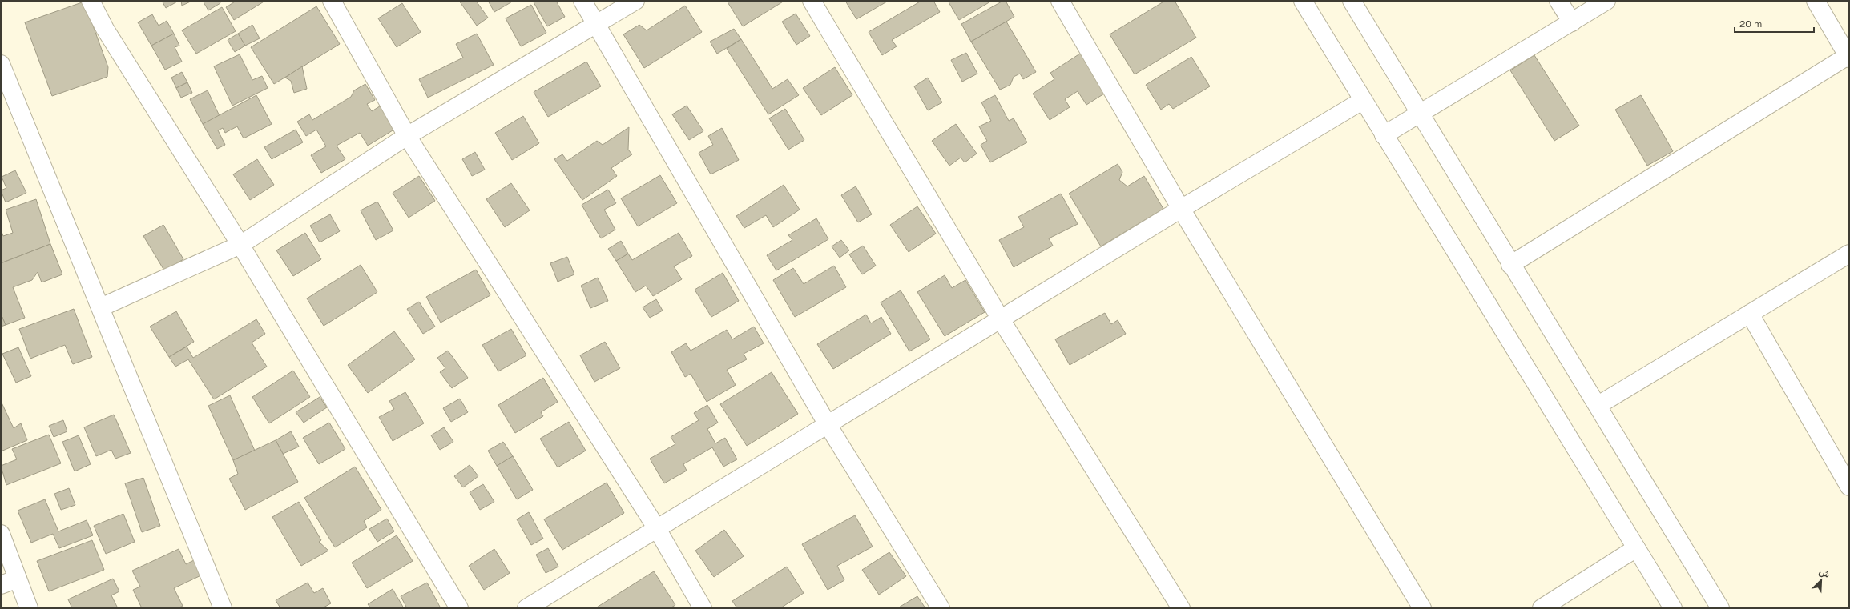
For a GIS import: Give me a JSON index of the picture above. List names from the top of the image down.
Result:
{
  "scale_bar": "20 m",
  "north": "top right"
}
